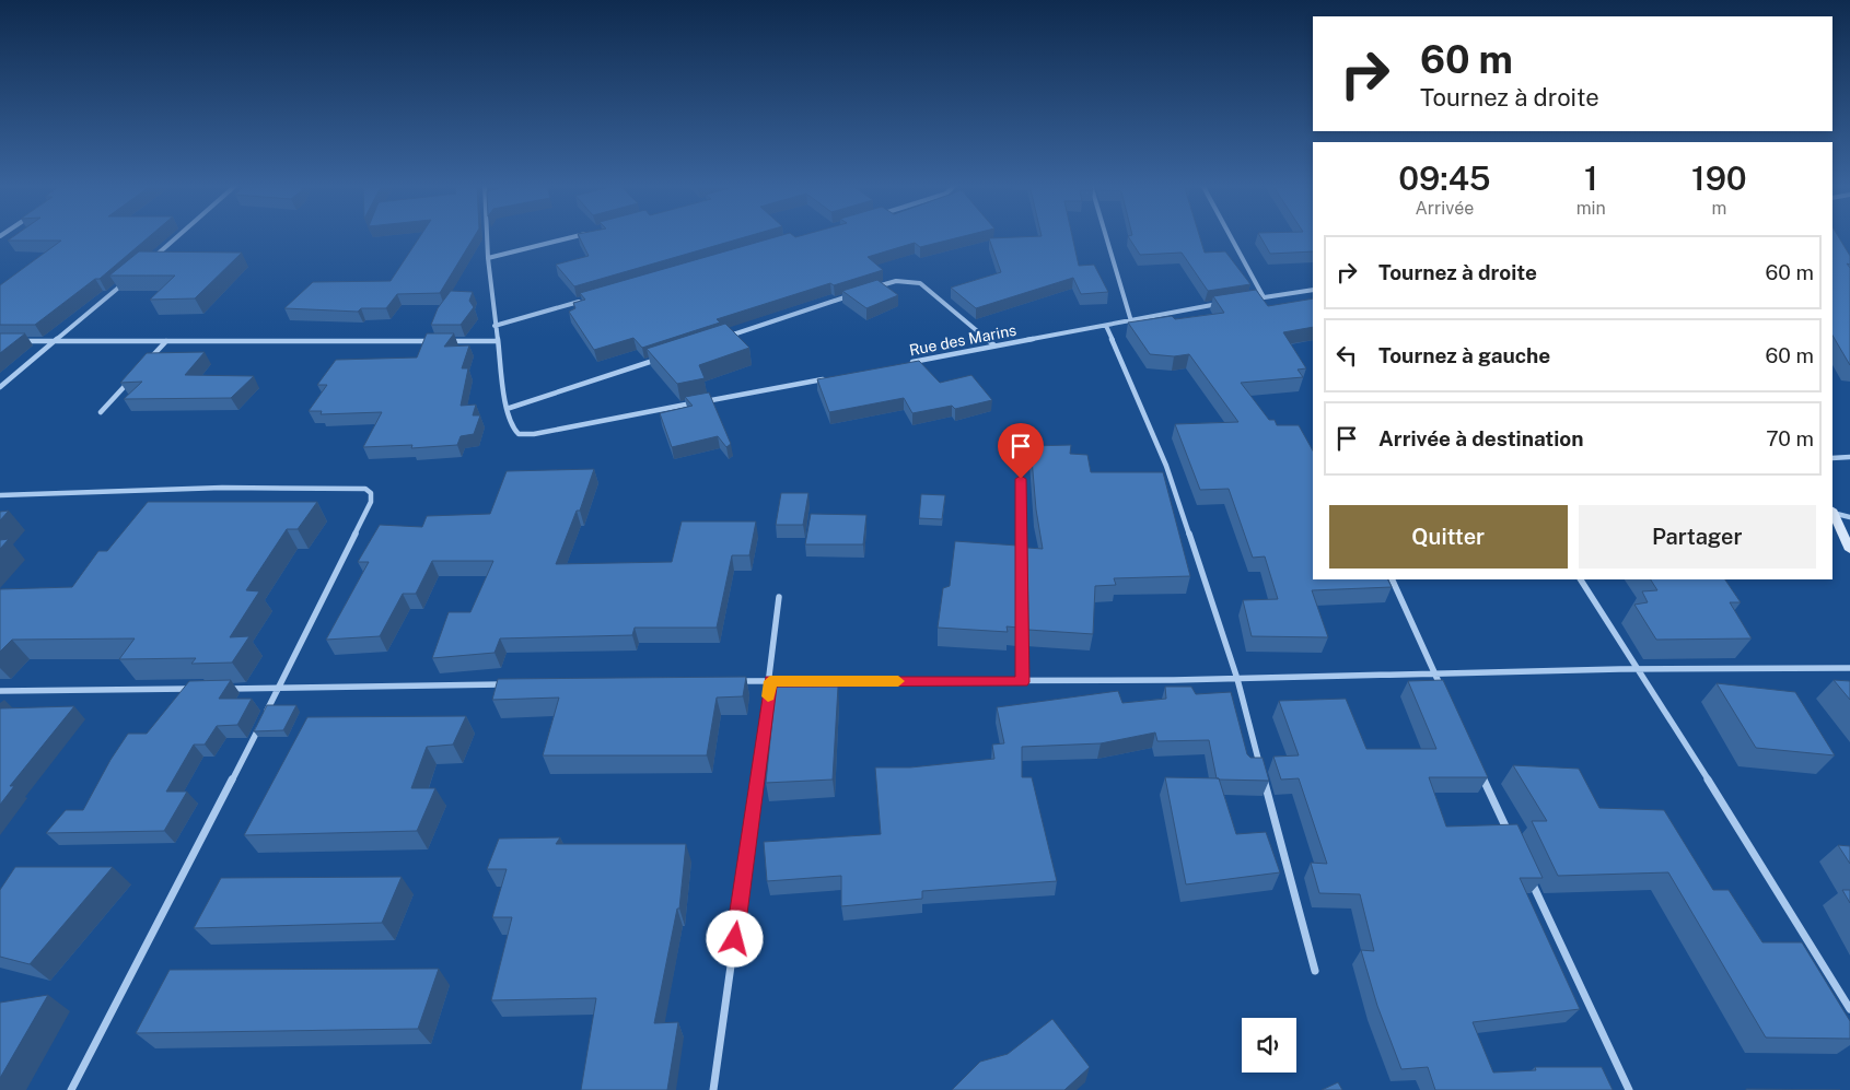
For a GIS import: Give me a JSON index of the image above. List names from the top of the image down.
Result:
{
  "streets": {
    "street": ["Rue des Marins"]
  },
  "page": {
    "turn": ["60 m", "Tournez à droite"],
    "eta": [
      "09:45",
      "Arrivée",
      "1",
      "min",
      "190",
      "m"
    ],
    "list": [
      {
        "name": "Tournez à droite",
        "value": "60 m"
      },
      {
        "name": "Tournez à gauche",
        "value": "60 m"
      },
      {
        "name": "Arrivée à destination",
        "value": "70 m"
      }
    ],
    "buttons": ["Quitter", "Partager"]
  }
}
